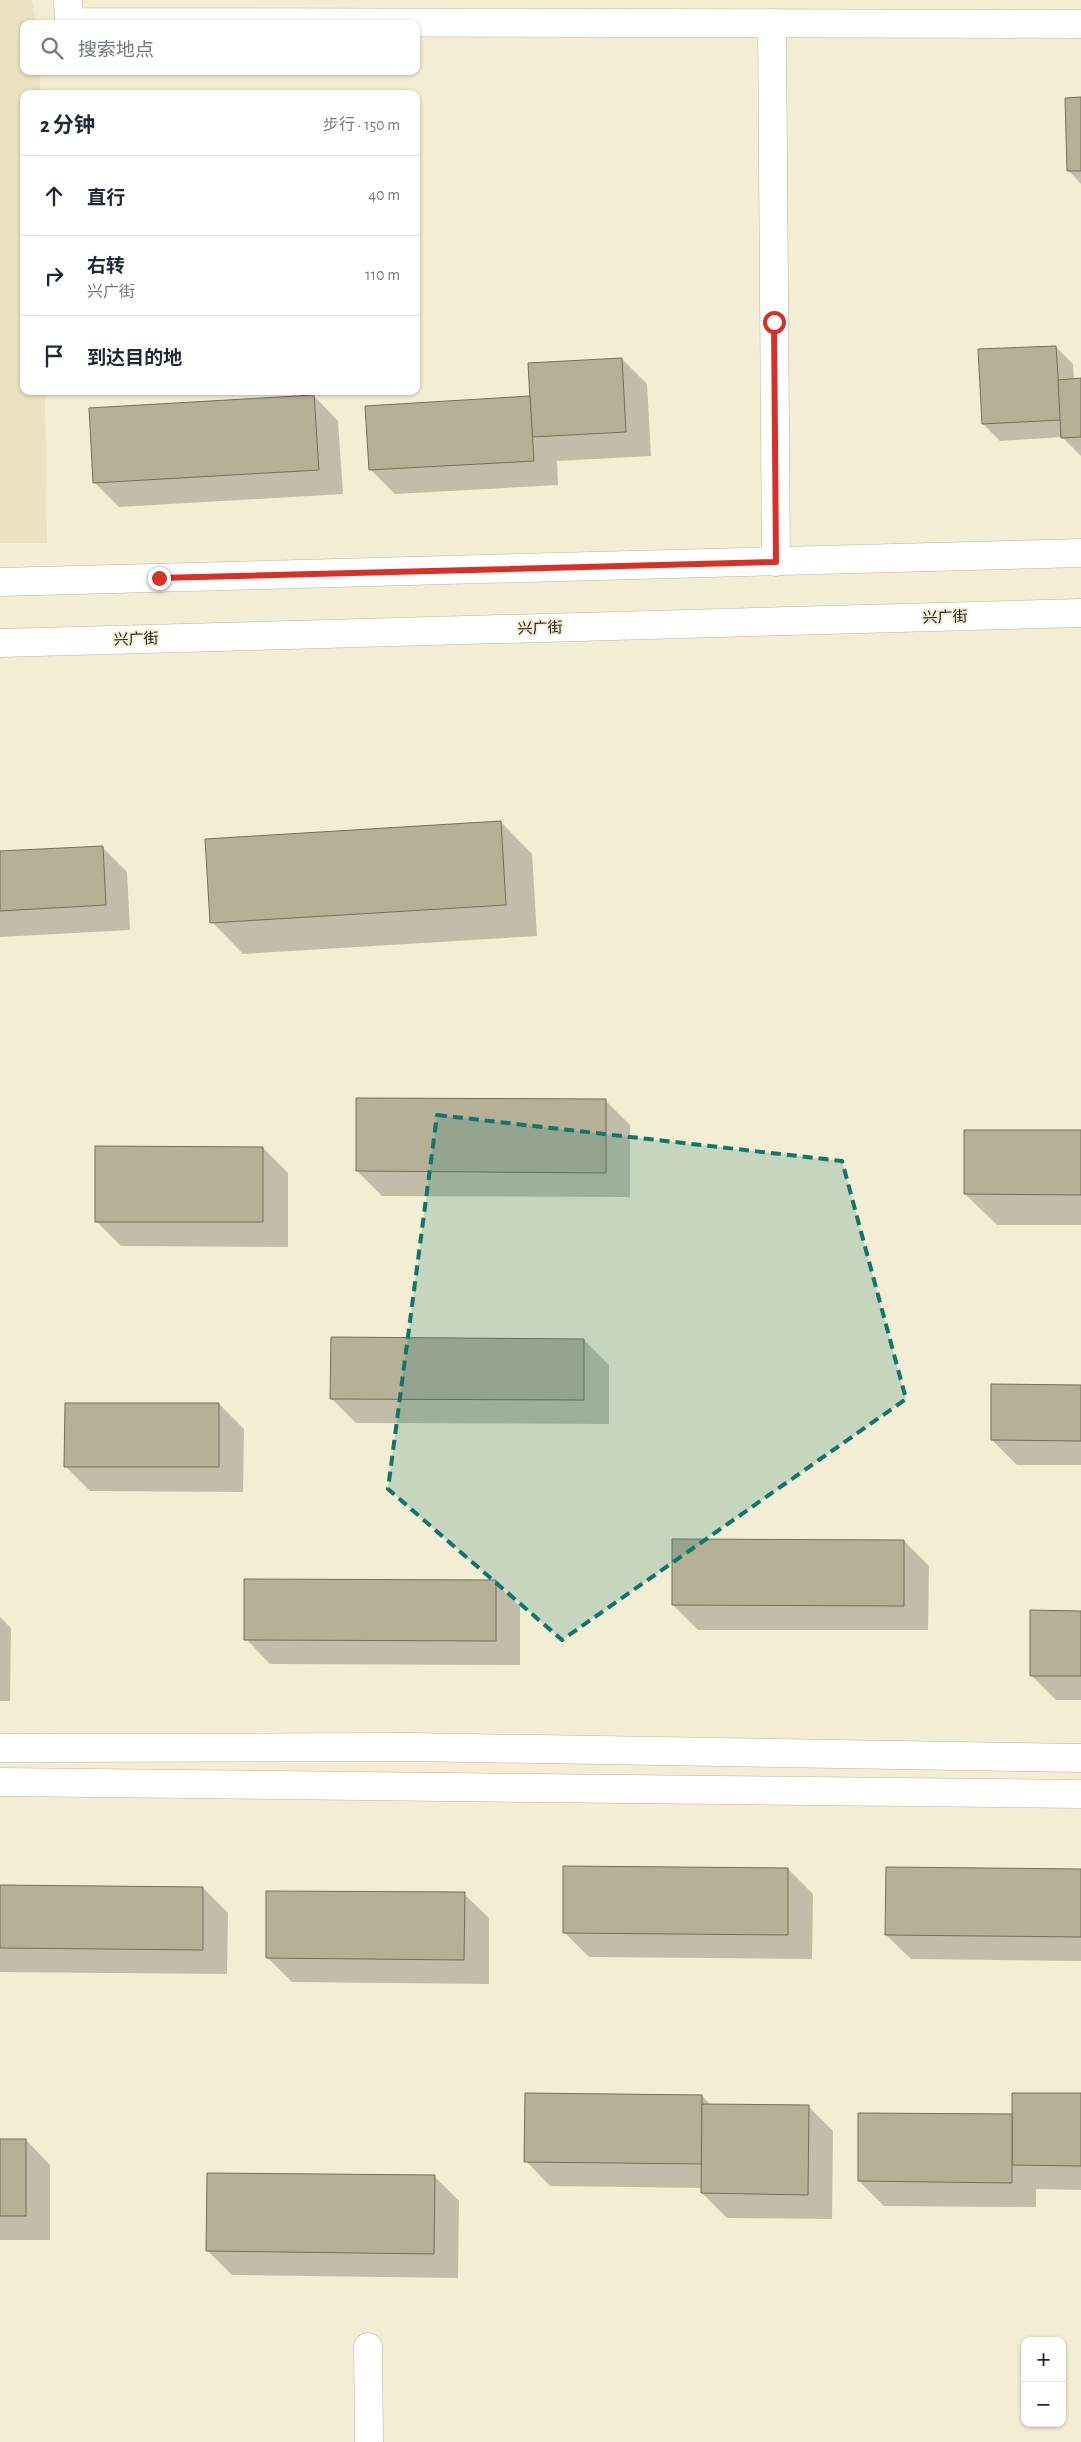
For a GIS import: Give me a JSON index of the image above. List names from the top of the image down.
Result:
{
  "streets": {
    "street": ["兴广街"]
  },
  "page": {
    "search": "搜索地点",
    "heading": ["2 分钟", "步行 · 150 m"],
    "list": [
      ["直行", "40 m"],
      ["右转", "兴广街", "110 m"],
      "到达目的地"
    ],
    "map_buttons": ["+", "−"]
  }
}
